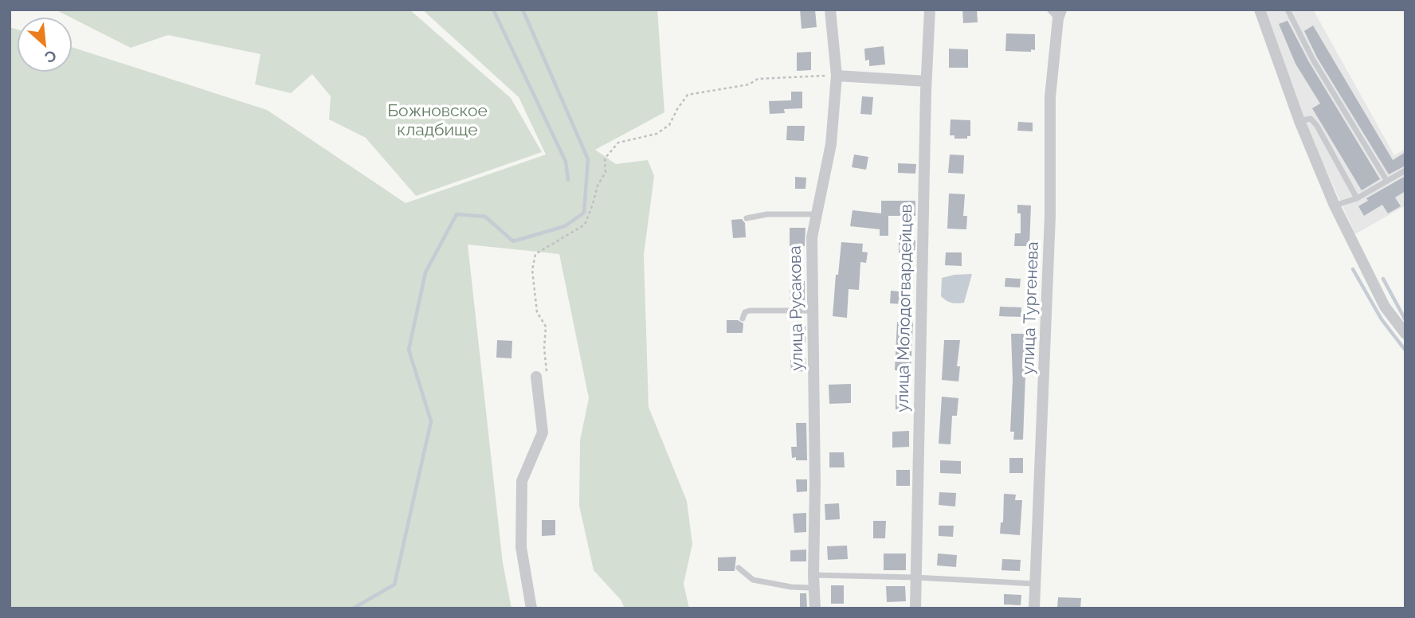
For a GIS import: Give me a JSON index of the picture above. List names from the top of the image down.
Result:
{
  "streets": {
    "street": ["улица Русакова", "улица Молодогвардейцев", "улица Тургенева"]
  },
  "parks": ["Божновское кладбище"],
  "north": "bottom right"
}
